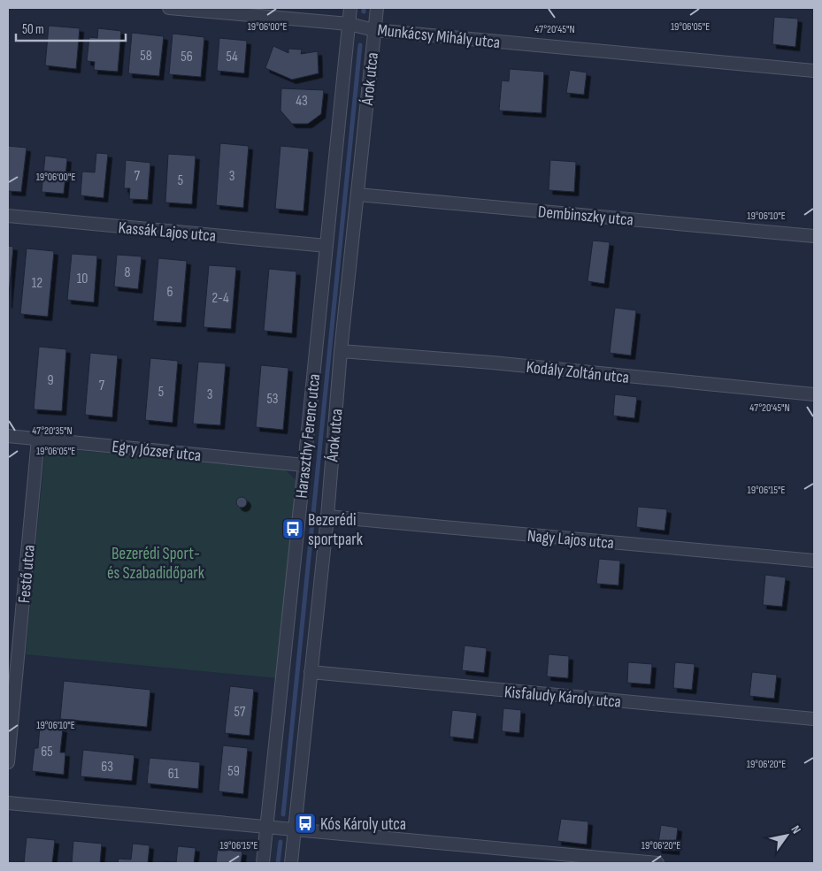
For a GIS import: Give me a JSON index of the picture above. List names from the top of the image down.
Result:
{
  "streets": {
    "street": [
      "Munkácsy Mihály utca",
      "Árok utca",
      "Dembinszky utca",
      "Kassák Lajos utca",
      "Kodály Zoltán utca",
      "Haraszthy Ferenc utca",
      "Egry József utca",
      "Nagy Lajos utca",
      "Festő utca",
      "Kisfaludy Károly utca"
    ]
  },
  "crossings": [
    ["Munkácsy Mihály utca", "Árok utca"],
    ["Munkácsy Mihály utca", "Haraszthy Ferenc utca"],
    ["Árok utca", "Dembinszky utca"],
    ["Árok utca", "Kodály Zoltán utca"],
    ["Árok utca", "Nagy Lajos utca"],
    ["Árok utca", "Kisfaludy Károly utca"],
    ["Kassák Lajos utca", "Haraszthy Ferenc utca"],
    ["Haraszthy Ferenc utca", "Egry József utca"],
    ["Egry József utca", "Festő utca"]
  ],
  "parks": ["Bezerédi Sport- és Szabadidőpark"],
  "places": {
    "bus stop": ["Bezerédi sportpark", "Kós Károly utca"]
  },
  "house_numbers": [
    "58",
    "56",
    "54",
    "43",
    "7",
    "3",
    "5",
    "8",
    "10",
    "12",
    "6",
    "2-4",
    "9",
    "7",
    "5",
    "3",
    "53",
    "57",
    "65",
    "63",
    "59",
    "61"
  ],
  "scale_bar": "50 m",
  "north": "top right",
  "coordinates": [
    "19°06'00\"E",
    "19°06'05\"E",
    "47°20'45\"N",
    "19°06'10\"E",
    "47°20'35\"N",
    "19°06'15\"E",
    "19°06'20\"E"
  ]
}
